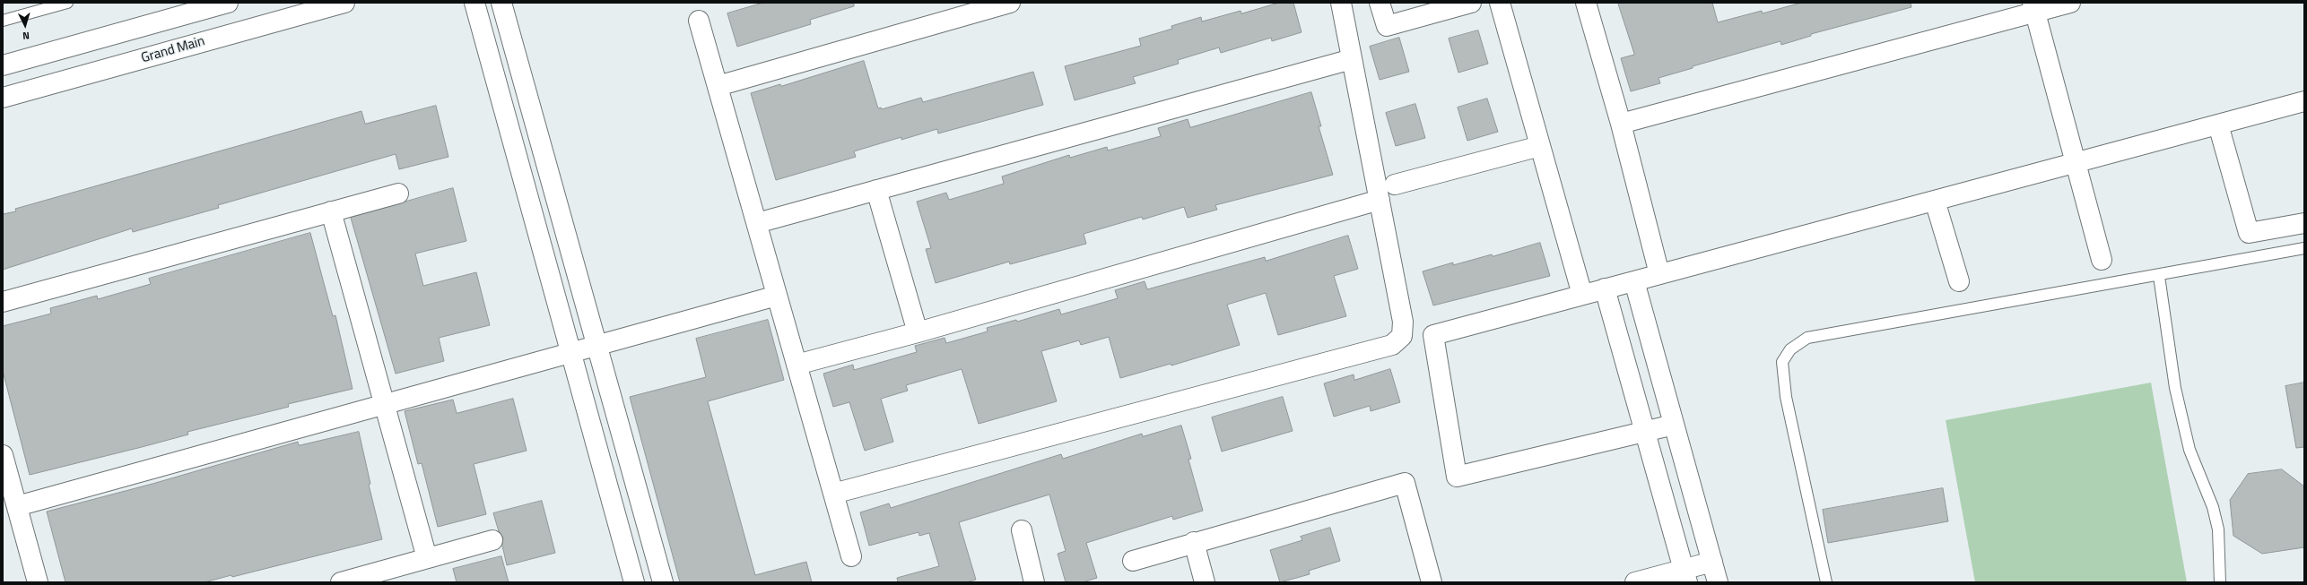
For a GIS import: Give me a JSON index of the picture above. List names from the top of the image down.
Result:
{
  "streets": {
    "street": ["Grand Main"]
  },
  "north": "bottom"
}
